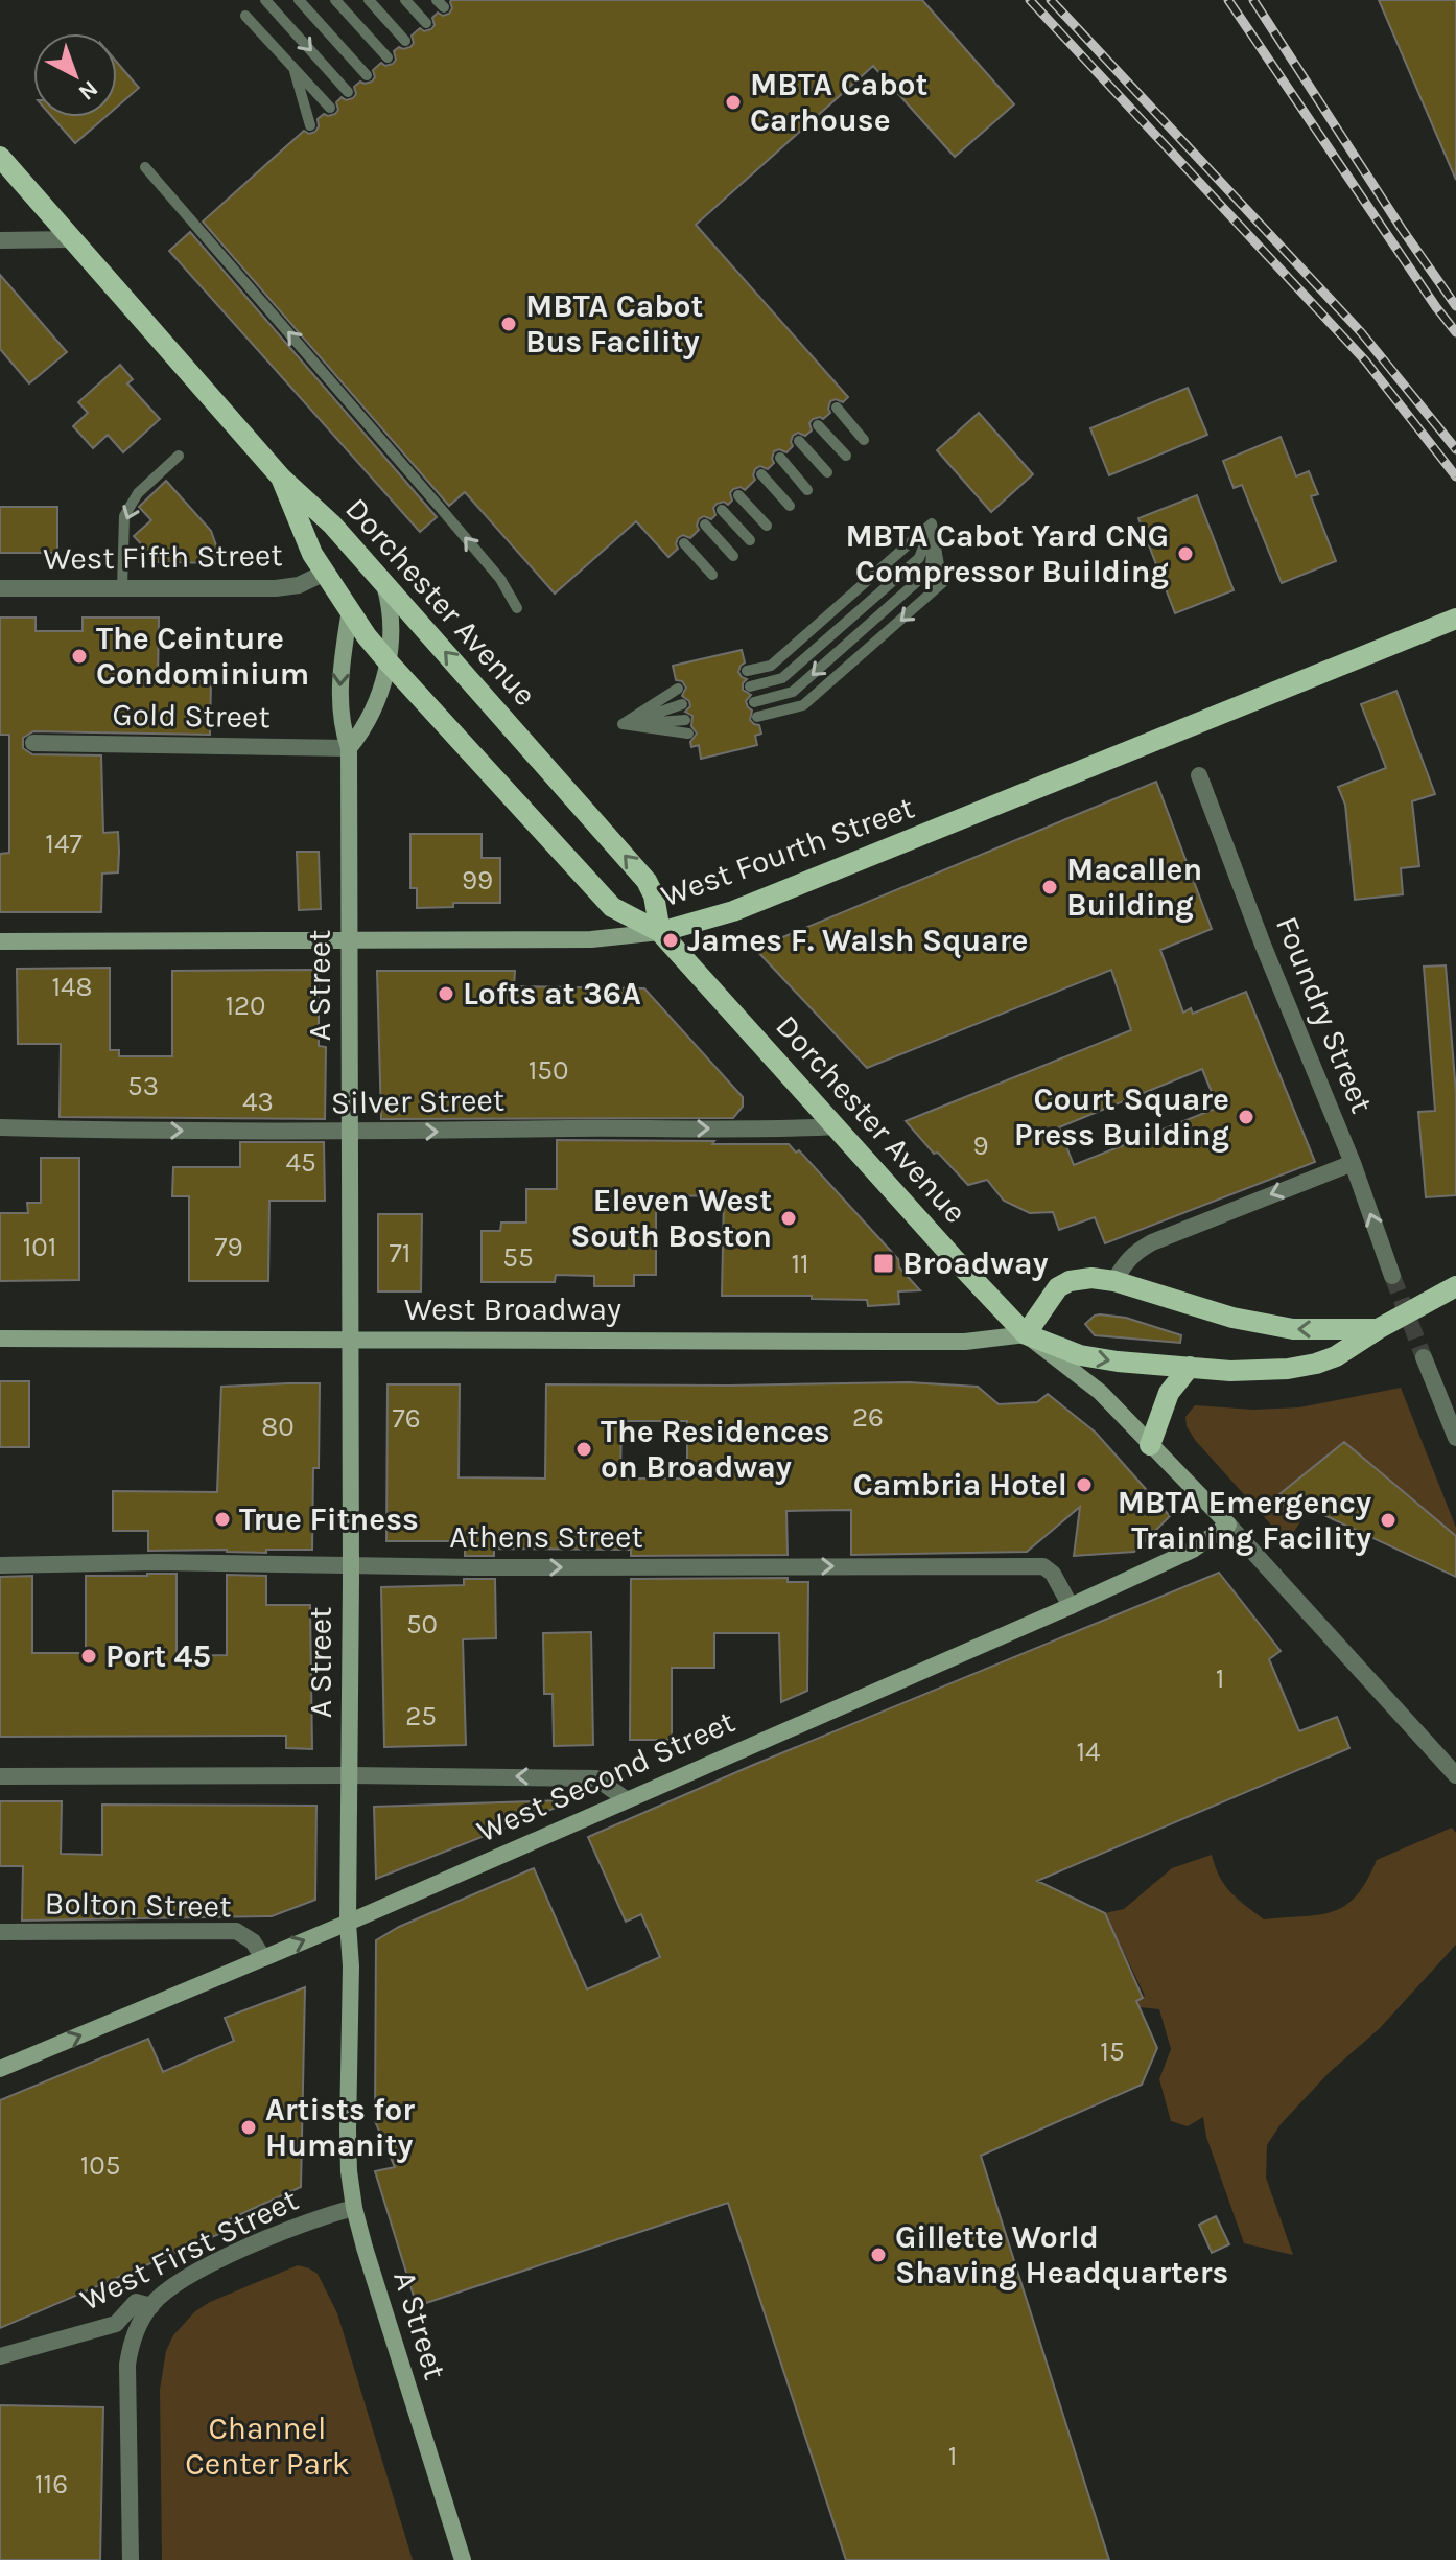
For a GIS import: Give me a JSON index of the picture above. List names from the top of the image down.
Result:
{
  "streets": {
    "main road": [
      "Dorchester Avenue",
      "West Fourth Street",
      "A Street",
      "West Broadway",
      "West Second Street"
    ],
    "street": [
      "West Fifth Street",
      "Gold Street",
      "Foundry Street",
      "Silver Street",
      "Athens Street",
      "Bolton Street",
      "West First Street"
    ]
  },
  "crossings": [
    ["West Fifth Street", "Dorchester Avenue"],
    ["Dorchester Avenue", "West Fourth Street"],
    ["Dorchester Avenue", "A Street"],
    ["Dorchester Avenue", "Silver Street"],
    ["Dorchester Avenue", "West Broadway"],
    ["Dorchester Avenue", "West Second Street"],
    ["Gold Street", "A Street"],
    ["West Fourth Street", "A Street"],
    ["A Street", "Silver Street"],
    ["A Street", "West Broadway"],
    ["A Street", "Athens Street"],
    ["A Street", "West Second Street"],
    ["A Street", "West First Street"],
    ["Athens Street", "West Second Street"],
    ["West Second Street", "Bolton Street"]
  ],
  "one_way": ["Silver Street", "Athens Street"],
  "parks": ["Channel Center Park"],
  "places": {
    "other": [
      "MBTA Cabot Carhouse",
      "MBTA Cabot Bus Facility",
      "MBTA Cabot Yard CNG Compressor Building",
      "The Ceinture Condominium",
      "Macallen Building",
      "James F. Walsh Square",
      "Lofts at 36A",
      "Court Square Press Building",
      "Eleven West South Boston",
      "The Residences on Broadway",
      "Cambria Hotel",
      "True Fitness",
      "MBTA Emergency Training Facility",
      "Port 45",
      "Artists for Humanity",
      "Gillette World Shaving Headquarters"
    ],
    "transit": ["Broadway"]
  },
  "house_numbers": [
    "147",
    "99",
    "148",
    "120",
    "150",
    "53",
    "43",
    "9",
    "45",
    "101",
    "79",
    "71",
    "55",
    "11",
    "26",
    "76",
    "80",
    "50",
    "1",
    "25",
    "14",
    "15",
    "105",
    "1",
    "116"
  ],
  "north": "bottom right"
}
